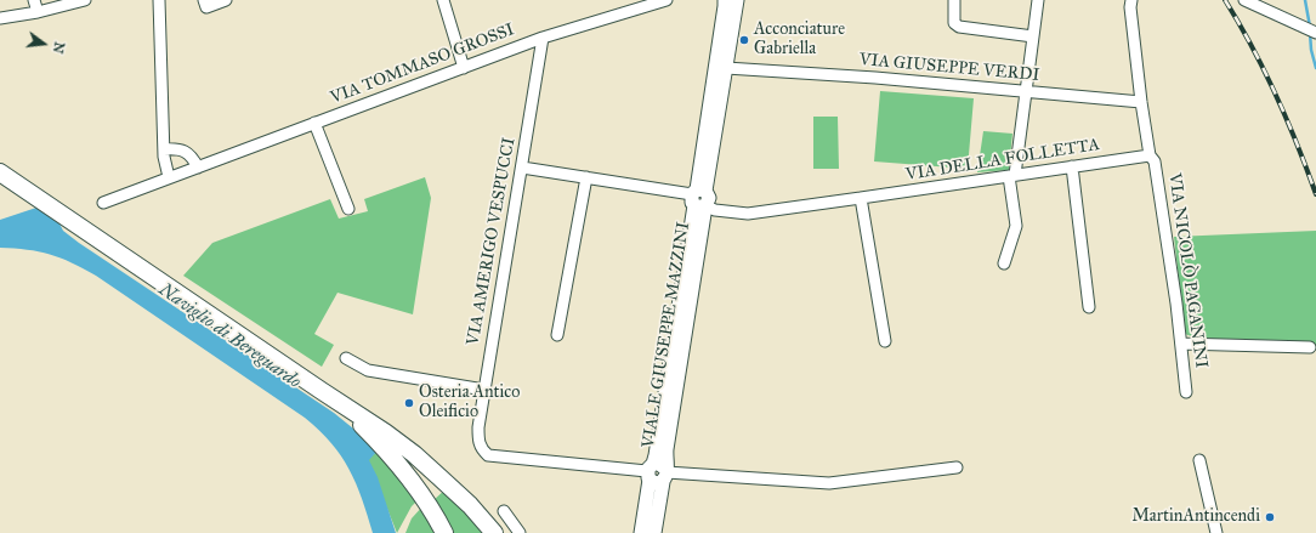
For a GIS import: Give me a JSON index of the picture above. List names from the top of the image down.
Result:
{
  "streets": {
    "street": [
      "VIA TOMMASO GROSSI",
      "VIA GIUSEPPE VERDI",
      "VIA DELLA FOLLETTA",
      "VIA AMERIGO VESPUCCI",
      "VIA NICOLÒ PAGANINI",
      "VIALE GIUSEPPE MAZZINI"
    ]
  },
  "crossings": [
    ["VIA TOMMASO GROSSI", "VIA AMERIGO VESPUCCI"],
    ["VIA GIUSEPPE VERDI", "VIALE GIUSEPPE MAZZINI"],
    ["VIA DELLA FOLLETTA", "VIA AMERIGO VESPUCCI"],
    ["VIA DELLA FOLLETTA", "VIA NICOLÒ PAGANINI"],
    ["VIA DELLA FOLLETTA", "VIALE GIUSEPPE MAZZINI"],
    ["VIA AMERIGO VESPUCCI", "VIALE GIUSEPPE MAZZINI"]
  ],
  "water": ["Naviglio di Bereguardo"],
  "places": ["Acconciature Gabriella", "Osteria Antico Oleificio", "MartinAntincendi"],
  "north": "right"
}
